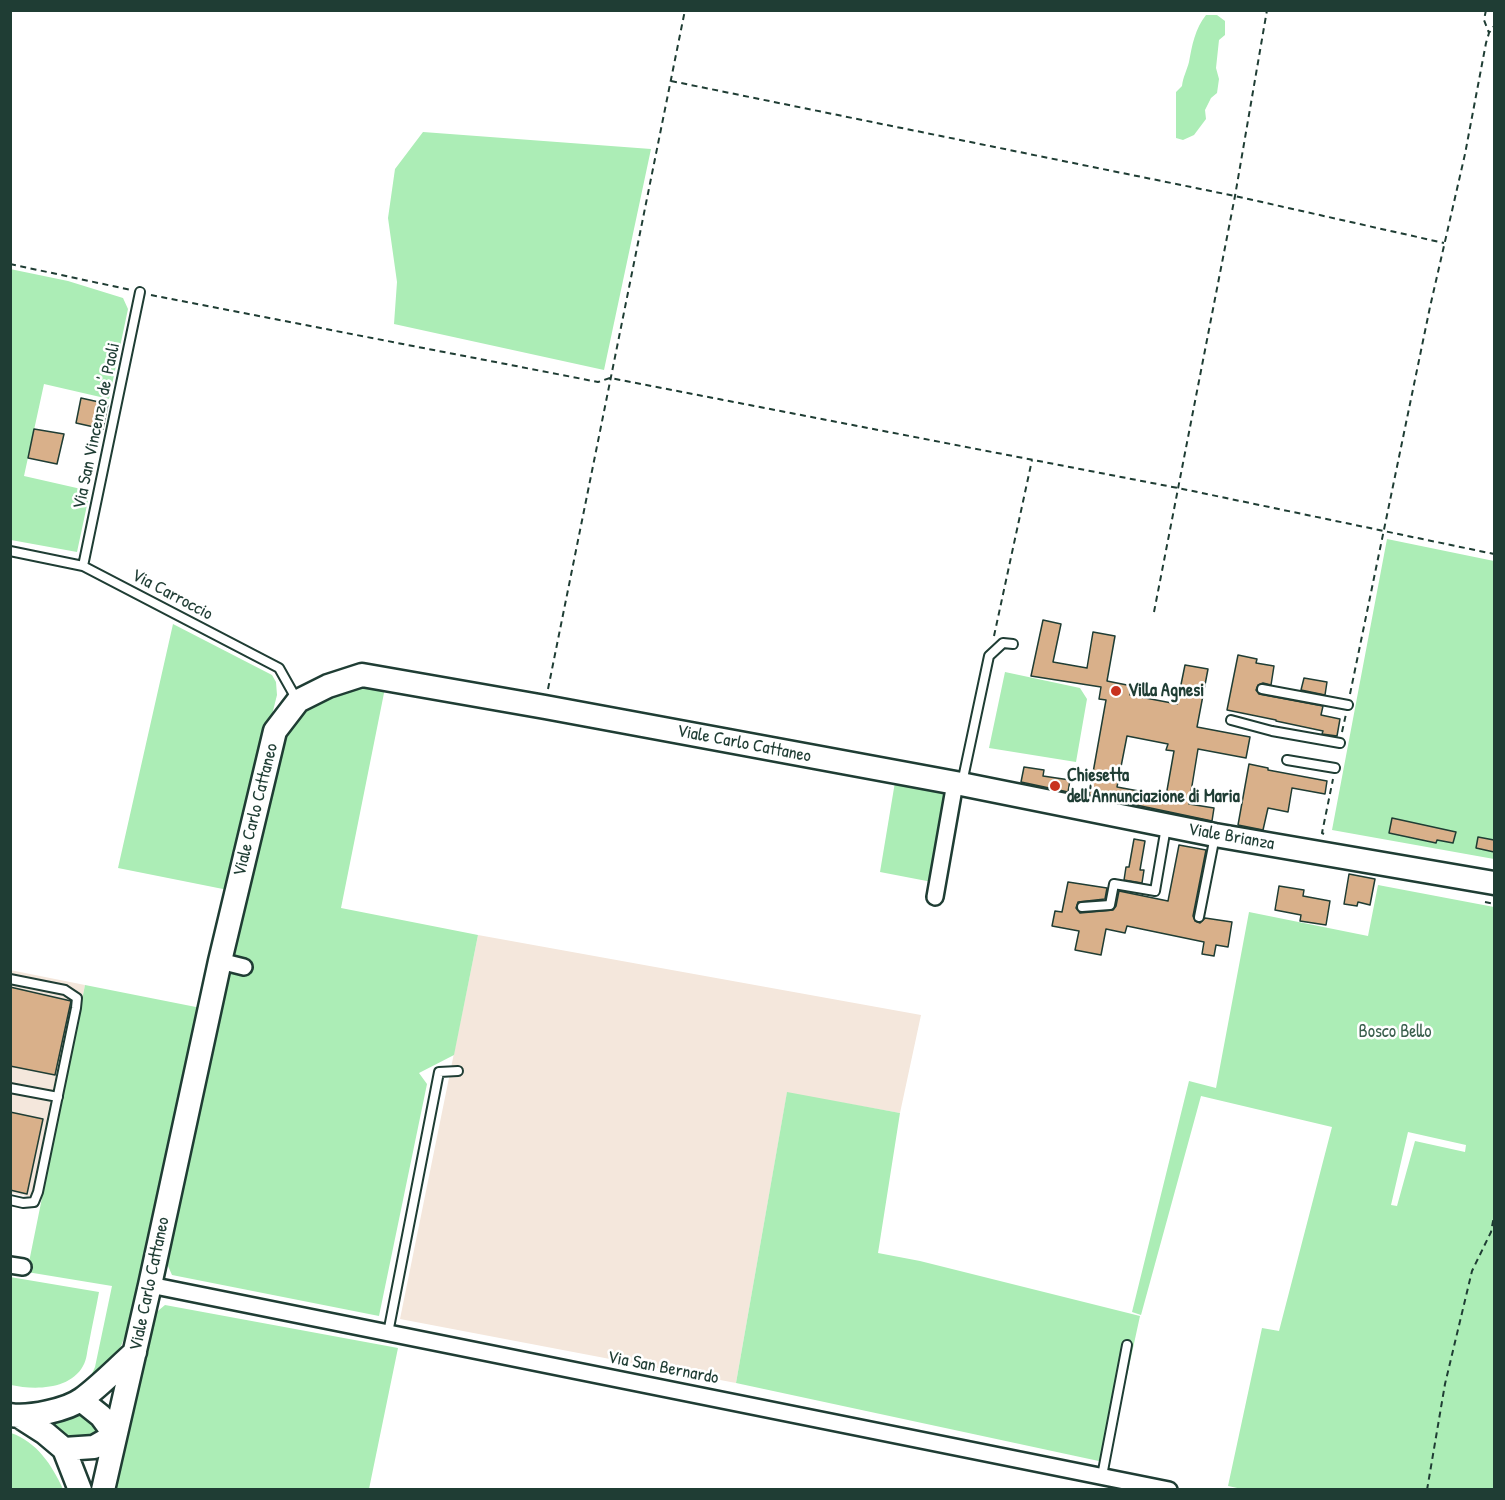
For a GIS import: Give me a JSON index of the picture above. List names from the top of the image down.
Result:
{
  "streets": {
    "street": ["Viale Carlo Cattaneo", "Viale Brianza", "Via San Bernardo"],
    "lane": ["Via San Vincenzo de' Paoli", "Via Carroccio"]
  },
  "crossings": [
    ["Via San Vincenzo de' Paoli", "Via Carroccio"],
    ["Via Carroccio", "Viale Carlo Cattaneo"],
    ["Viale Carlo Cattaneo", "Viale Brianza"],
    ["Viale Carlo Cattaneo", "Via San Bernardo"]
  ],
  "parks": ["Bosco Bello"],
  "places": ["Villa Agnesi", "Chiesetta dell'Annunciazione di Maria"]
}
